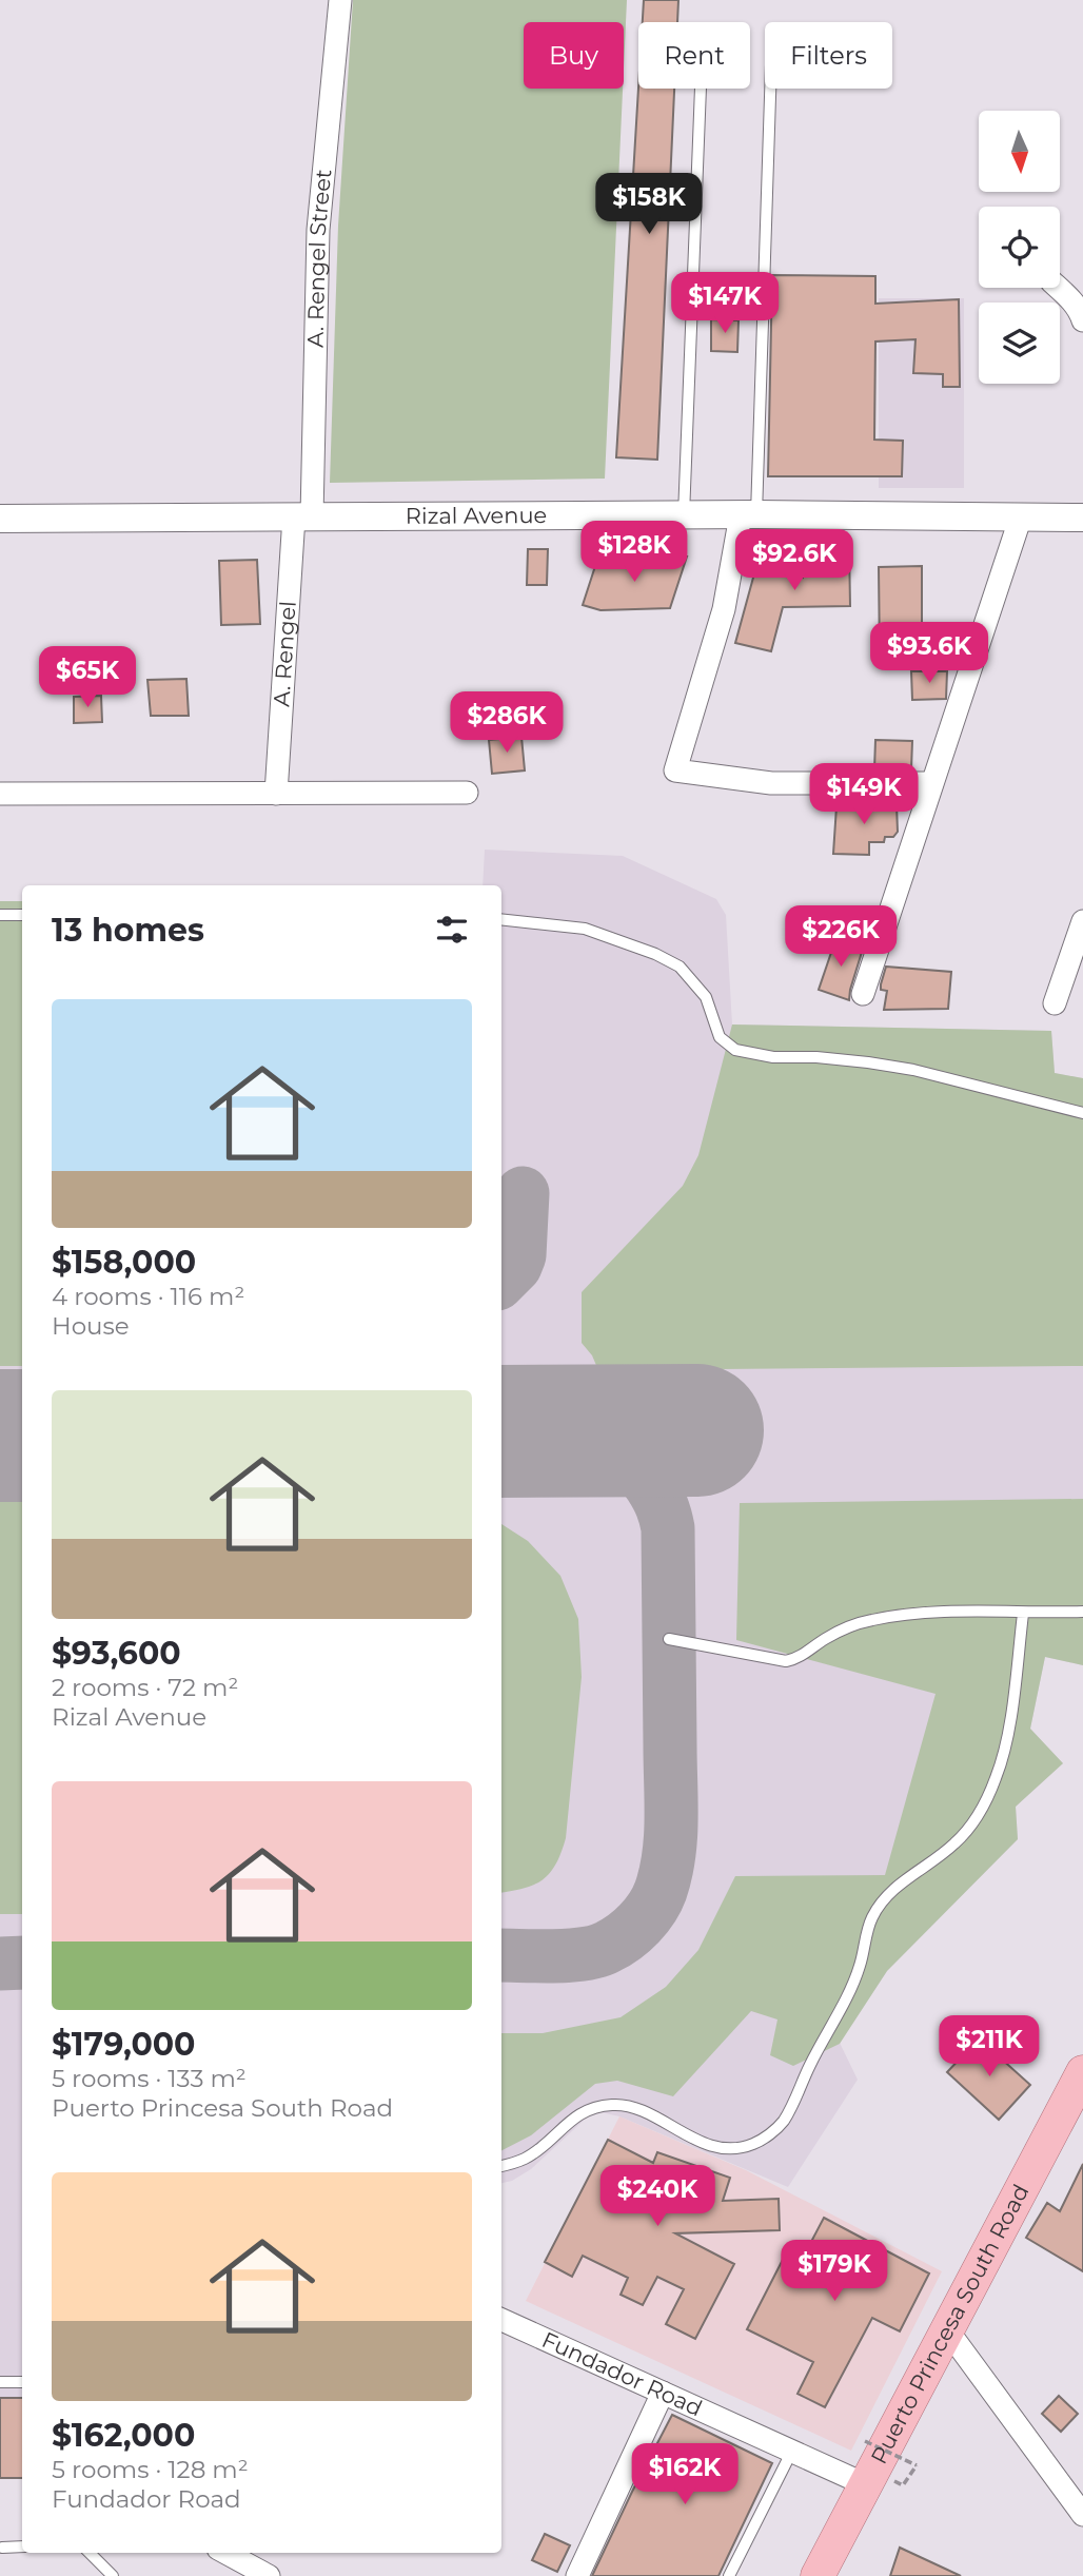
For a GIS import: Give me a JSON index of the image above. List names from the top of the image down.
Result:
{
  "streets": {
    "main road": ["Puerto Princesa South Road"],
    "street": [
      "A. Rengel Street",
      "Rizal Avenue",
      "A. Rengel",
      "Fundador Road"
    ]
  },
  "crossings": [
    ["A. Rengel Street", "Rizal Avenue"],
    ["A. Rengel Street", "A. Rengel"],
    ["Rizal Avenue", "A. Rengel"],
    ["Puerto Princesa South Road", "Fundador Road"]
  ],
  "north": "bottom",
  "page": {
    "chip": ["Buy", "Rent", "Filters"],
    "price": [
      "$158K",
      "$147K",
      "$128K",
      "$92.6K",
      "$93.6K",
      "$65K",
      "$286K",
      "$149K",
      "$226K",
      "$211K",
      "$240K",
      "$179K",
      "$162K"
    ],
    "heading": "13 homes",
    "list": [
      {
        "name": "$158,000",
        "note": "4 rooms · 116 m² · House"
      },
      {
        "name": "$93,600",
        "note": "2 rooms · 72 m² · Rizal Avenue"
      },
      {
        "name": "$179,000",
        "note": "5 rooms · 133 m² · Puerto Princesa South Road"
      },
      {
        "name": "$162,000",
        "note": "5 rooms · 128 m² · Fundador Road"
      }
    ]
  }
}
